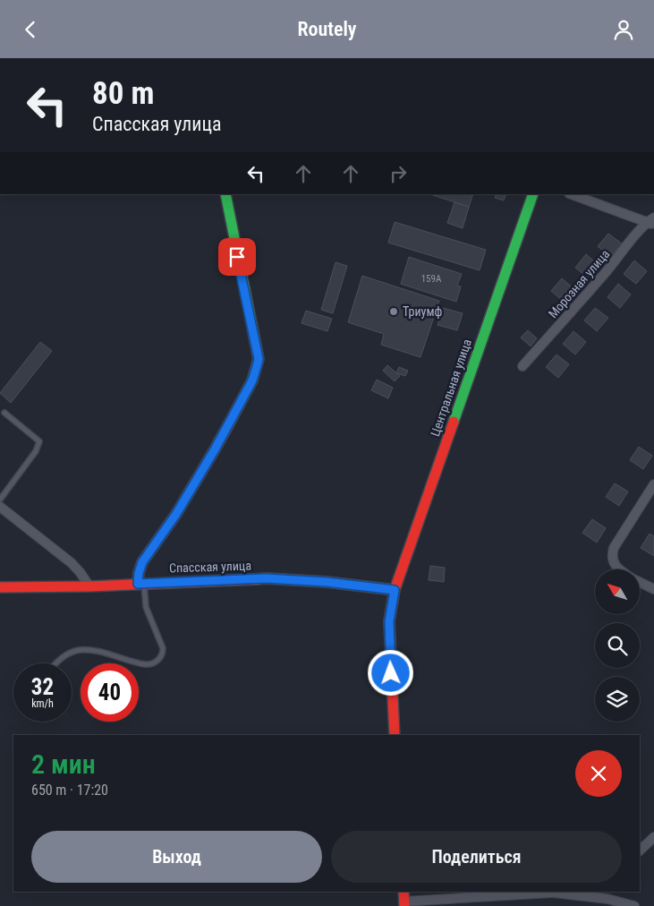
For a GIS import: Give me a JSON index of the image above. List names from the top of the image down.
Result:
{
  "streets": {
    "street": ["Морозная улица", "Центральная улица", "Спасская улица"]
  },
  "crossings": [
    ["Центральная улица", "Спасская улица"]
  ],
  "places": ["Триумф"],
  "house_numbers": ["159А"],
  "north": "top left",
  "page": {
    "header": "Routely",
    "turn": ["80 m", "Спасская улица"],
    "speed": "32 km/h",
    "limit": "40",
    "heading": ["2 мин", "650 m · 17:20"],
    "buttons": ["Выход", "Поделиться"]
  }
}
